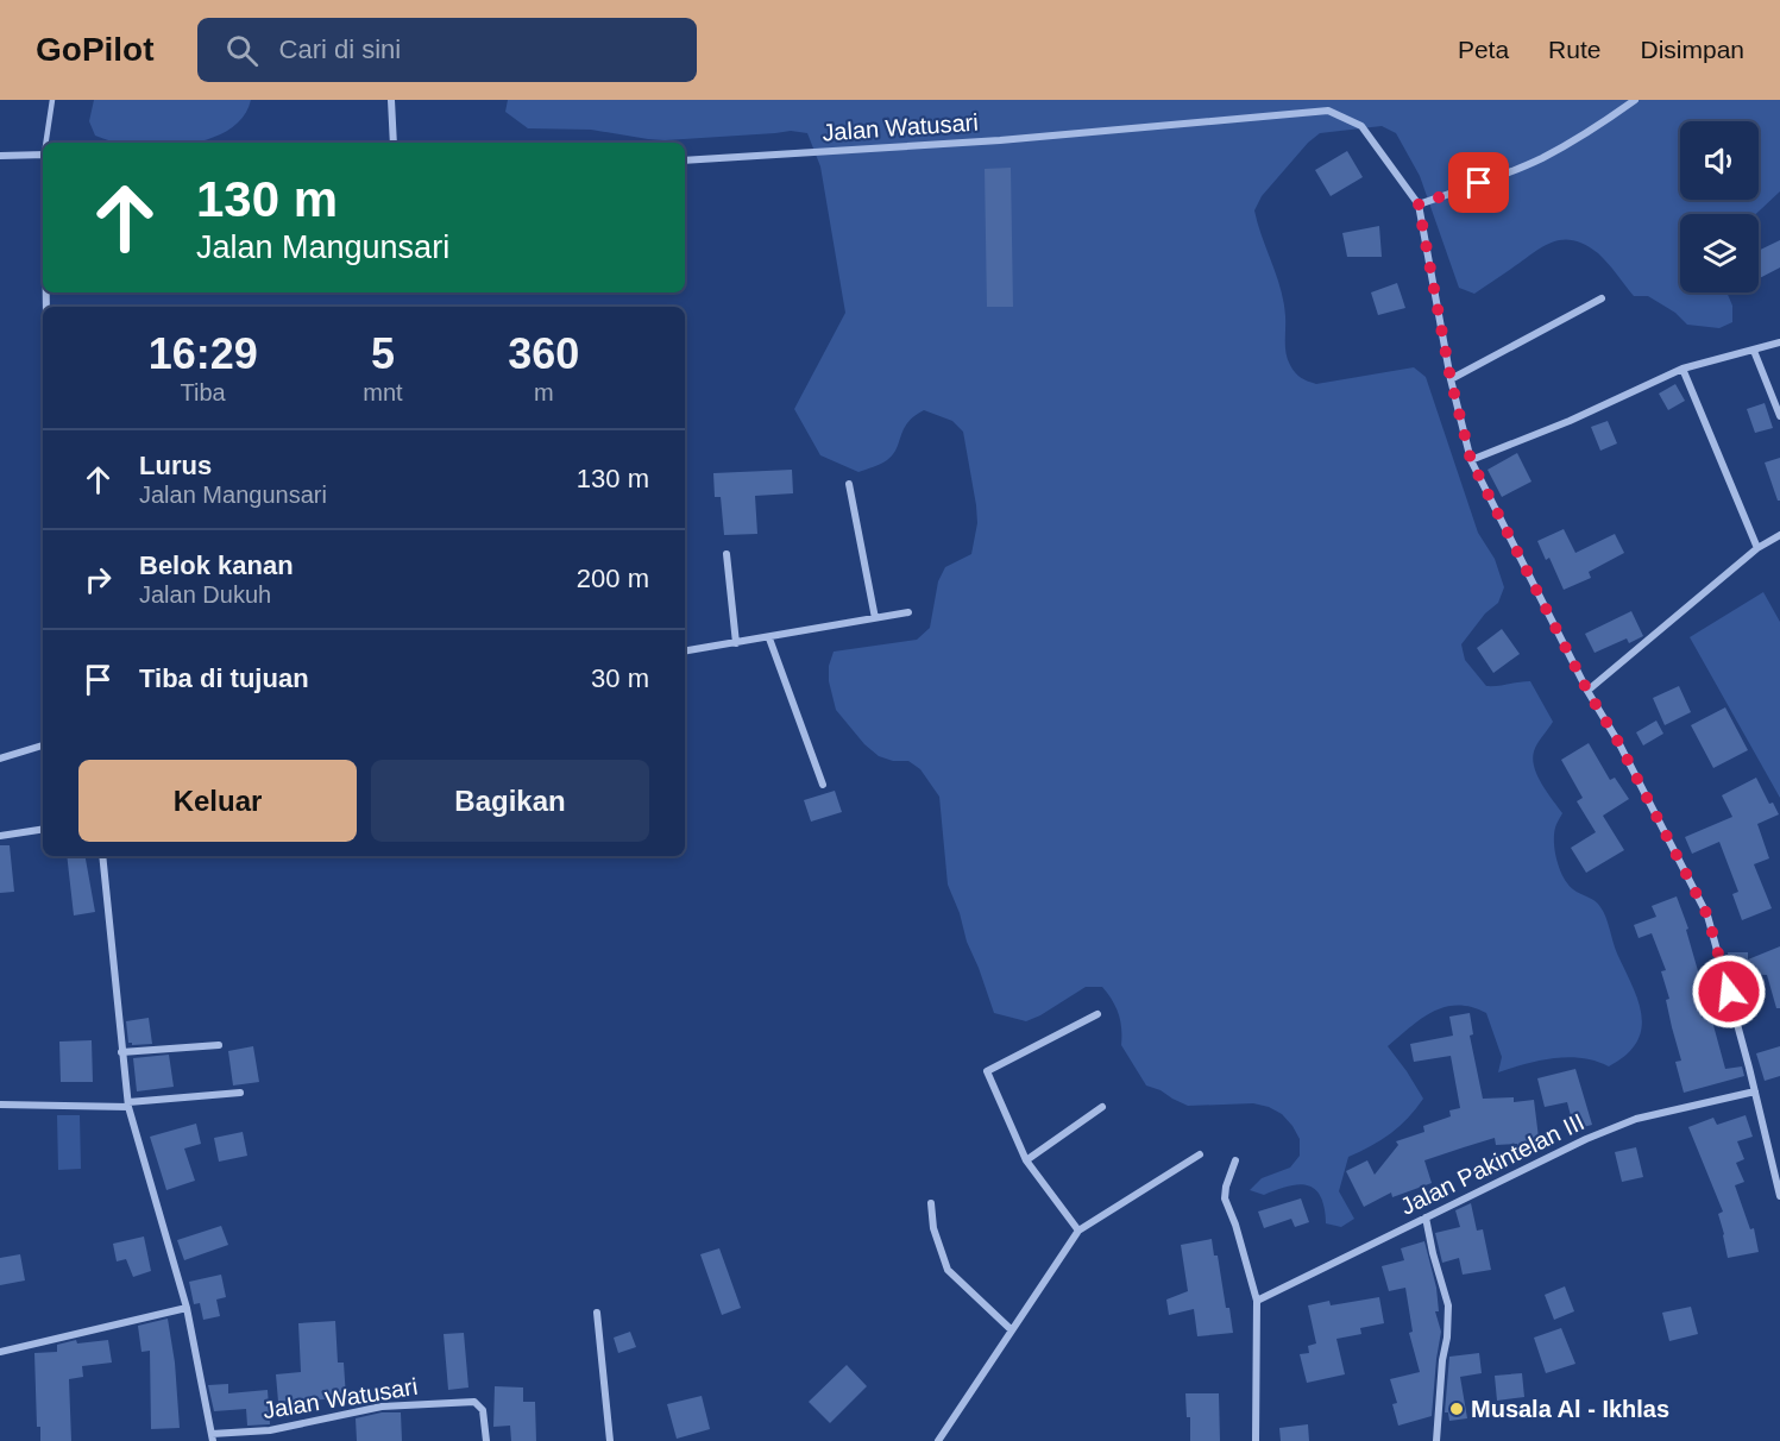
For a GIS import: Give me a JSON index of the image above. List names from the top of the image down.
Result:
{
  "streets": {
    "street": ["Jalan Watusari", "Jalan Pakintelan III"]
  },
  "places": ["Musala Al - Ikhlas"],
  "page": {
    "header": "GoPilot",
    "search": "Cari di sini",
    "nav": ["Peta", "Rute", "Disimpan"],
    "turn": ["130 m", "Jalan Mangunsari"],
    "eta": [
      "16:29",
      "Tiba",
      "5",
      "mnt",
      "360",
      "m"
    ],
    "list": [
      {
        "name": "Lurus",
        "note": "Jalan Mangunsari",
        "value": "130 m"
      },
      {
        "name": "Belok kanan",
        "note": "Jalan Dukuh",
        "value": "200 m"
      },
      {
        "name": "Tiba di tujuan",
        "value": "30 m"
      }
    ],
    "buttons": ["Keluar", "Bagikan"]
  }
}
